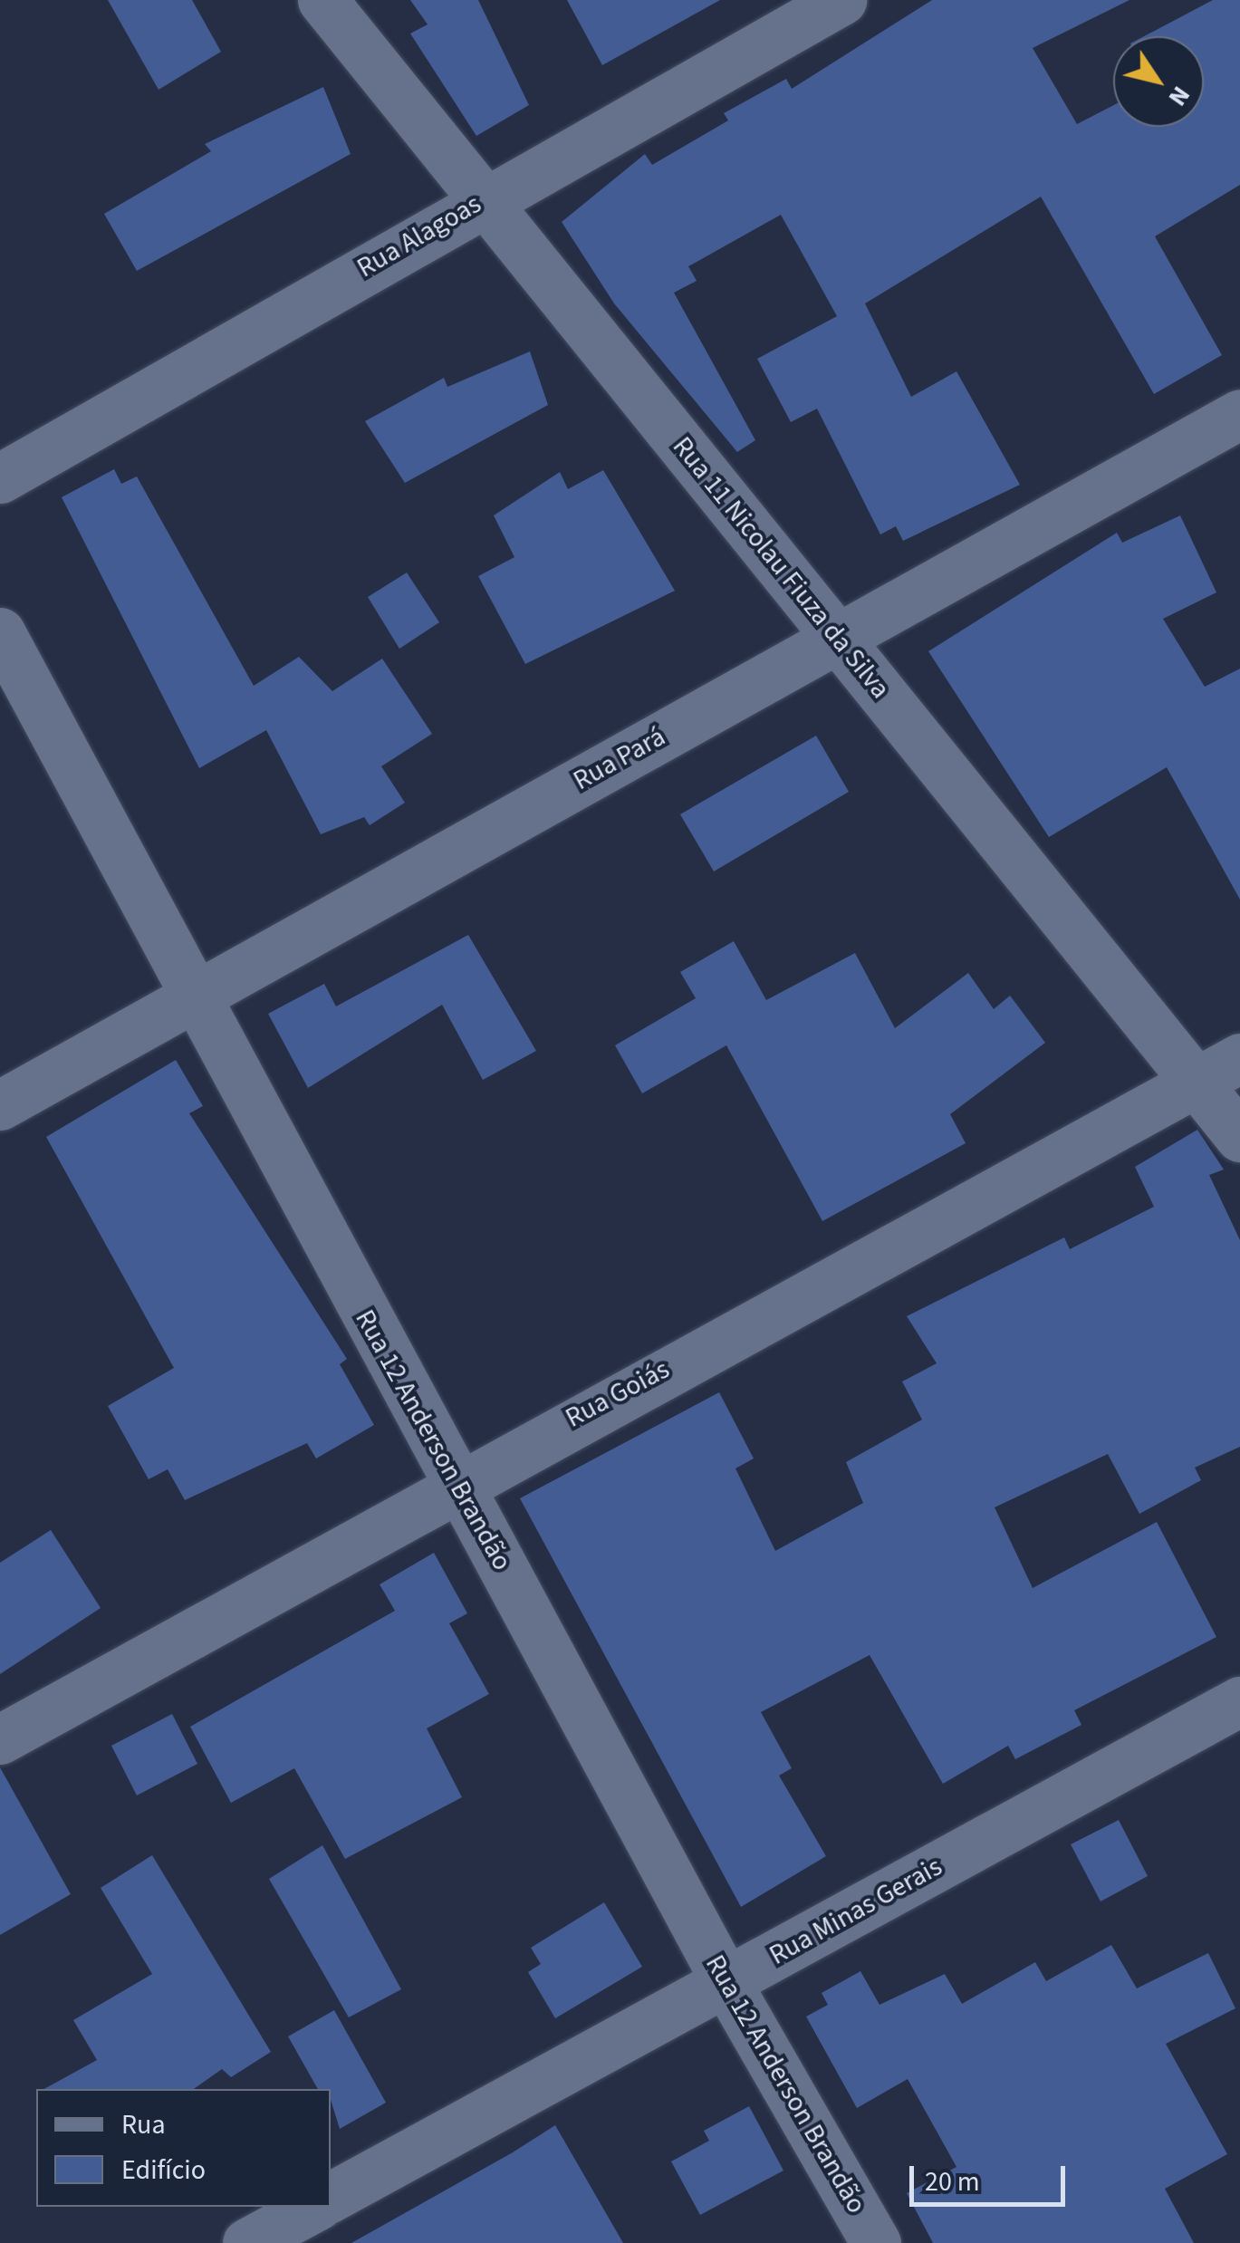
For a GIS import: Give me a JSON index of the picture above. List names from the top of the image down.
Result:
{
  "streets": {
    "street": [
      "Rua Alagoas",
      "Rua 11 Nicolau Fiuza da Silva",
      "Rua Pará",
      "Rua Goiás",
      "Rua 12 Anderson Brandão",
      "Rua Minas Gerais"
    ]
  },
  "crossings": [
    ["Rua Alagoas", "Rua 11 Nicolau Fiuza da Silva"],
    ["Rua 11 Nicolau Fiuza da Silva", "Rua Pará"],
    ["Rua 11 Nicolau Fiuza da Silva", "Rua Goiás"],
    ["Rua Pará", "Rua 12 Anderson Brandão"],
    ["Rua Goiás", "Rua 12 Anderson Brandão"],
    ["Rua 12 Anderson Brandão", "Rua Minas Gerais"]
  ],
  "legend": ["Rua", "Edifício"],
  "scale_bar": "20 m",
  "north": "bottom right"
}
